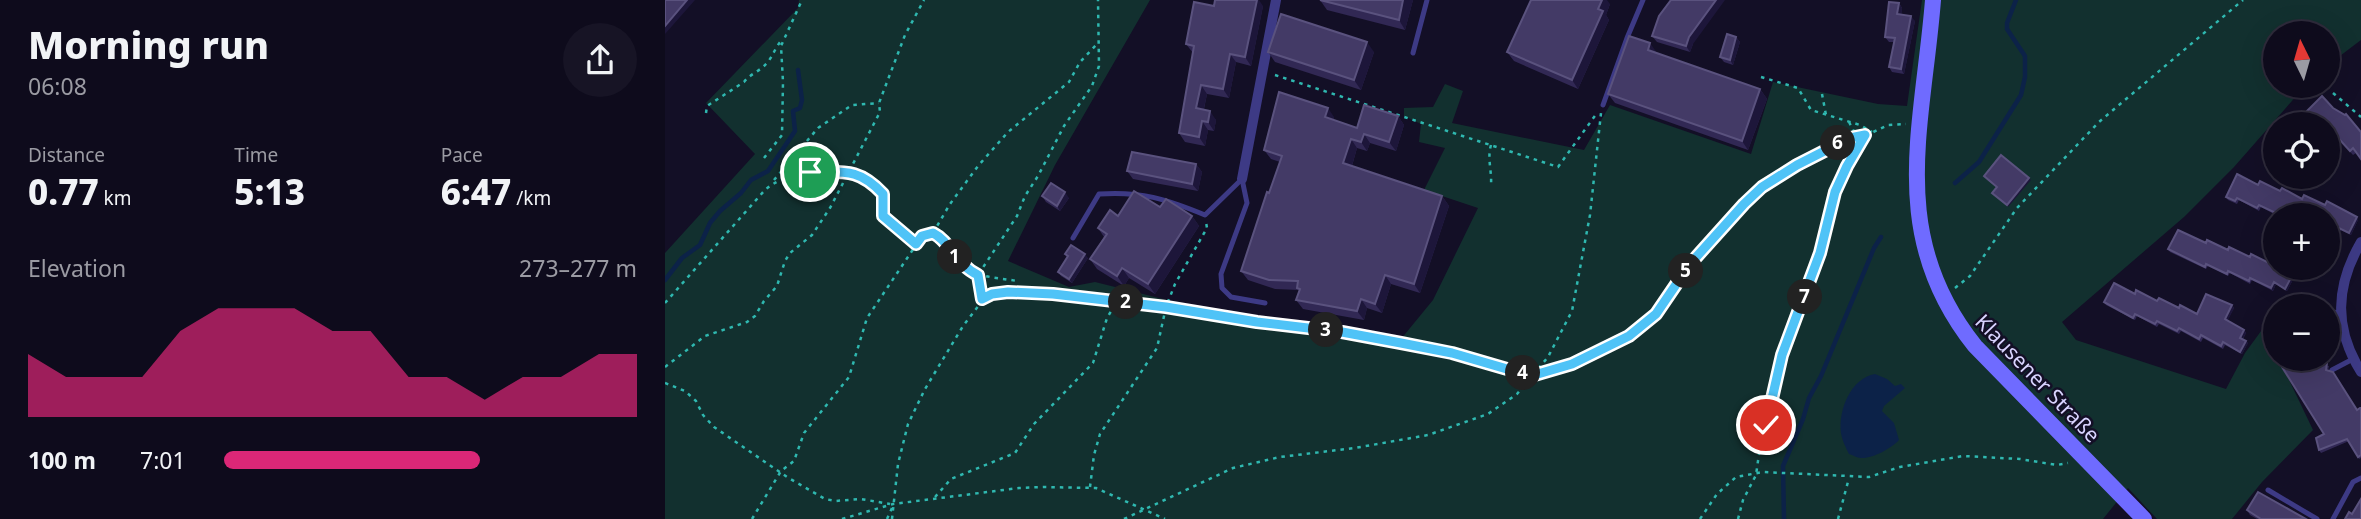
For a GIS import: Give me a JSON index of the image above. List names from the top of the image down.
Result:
{
  "streets": {
    "main road": ["Klausener Straße"]
  },
  "north": "top",
  "page": {
    "heading": ["Morning run", "06:08"],
    "map_buttons": ["+", "−"],
    "stats": [
      ["Distance", "0.77 km"],
      ["Time", "5:13"],
      ["Pace", "6:47 /km"]
    ],
    "pins": [
      "6",
      "1",
      "5",
      "7",
      "2",
      "3",
      "4"
    ],
    "chart": ["Elevation", "273–277 m"],
    "list": [
      {
        "name": "100 m",
        "note": "7:01"
      }
    ]
  }
}
